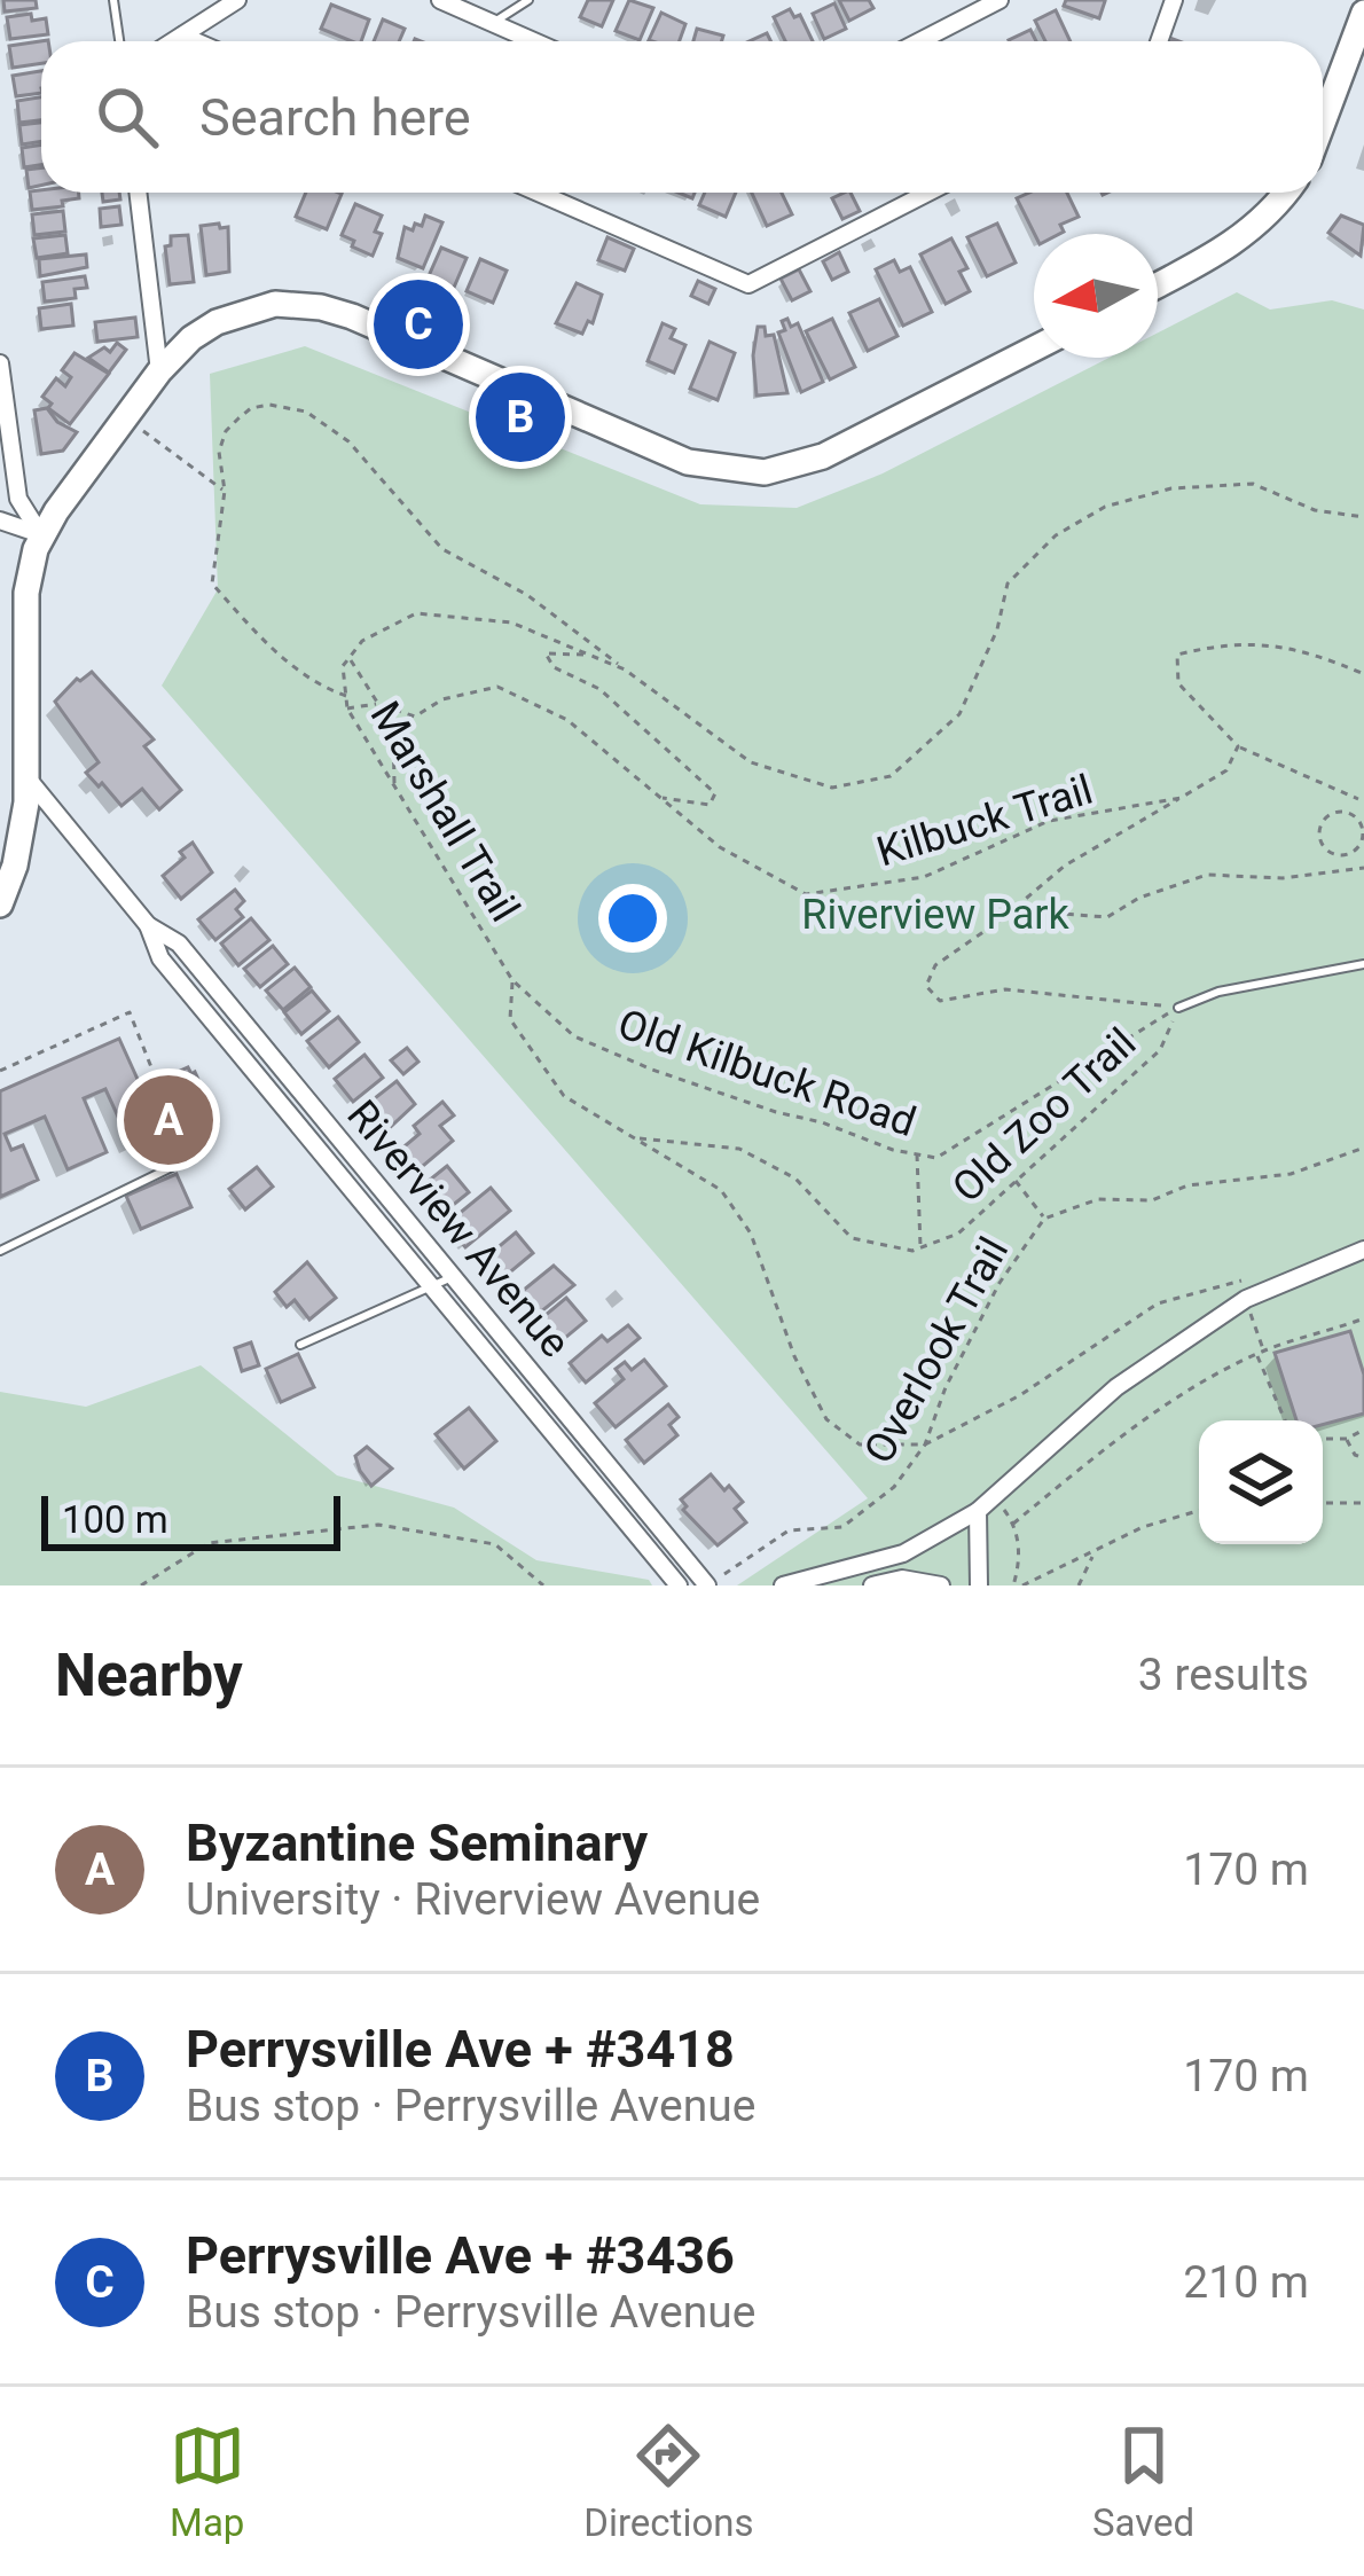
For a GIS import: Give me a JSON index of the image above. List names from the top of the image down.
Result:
{
  "streets": {
    "street": ["Riverview Avenue"],
    "path": [
      "Marshall Trail",
      "Kilbuck Trail",
      "Old Kilbuck Road",
      "Old Zoo Trail",
      "Overlook Trail"
    ]
  },
  "crossings": [
    ["Marshall Trail", "Old Kilbuck Road"],
    ["Old Kilbuck Road", "Old Zoo Trail"]
  ],
  "parks": ["Riverview Park"],
  "scale_bar": "100 m",
  "north": "left",
  "page": {
    "search": "Search here",
    "pins": ["C", "B", "A"],
    "scale": "100 m",
    "heading": ["Nearby", "3 results"],
    "list": [
      {
        "mark": "A",
        "name": "Byzantine Seminary",
        "note": "University · Riverview Avenue",
        "value": "170 m"
      },
      {
        "mark": "B",
        "name": "Perrysville Ave + #3418",
        "note": "Bus stop · Perrysville Avenue",
        "value": "170 m"
      },
      {
        "mark": "C",
        "name": "Perrysville Ave + #3436",
        "note": "Bus stop · Perrysville Avenue",
        "value": "210 m"
      }
    ],
    "nav": ["Map", "Directions", "Saved"]
  }
}
